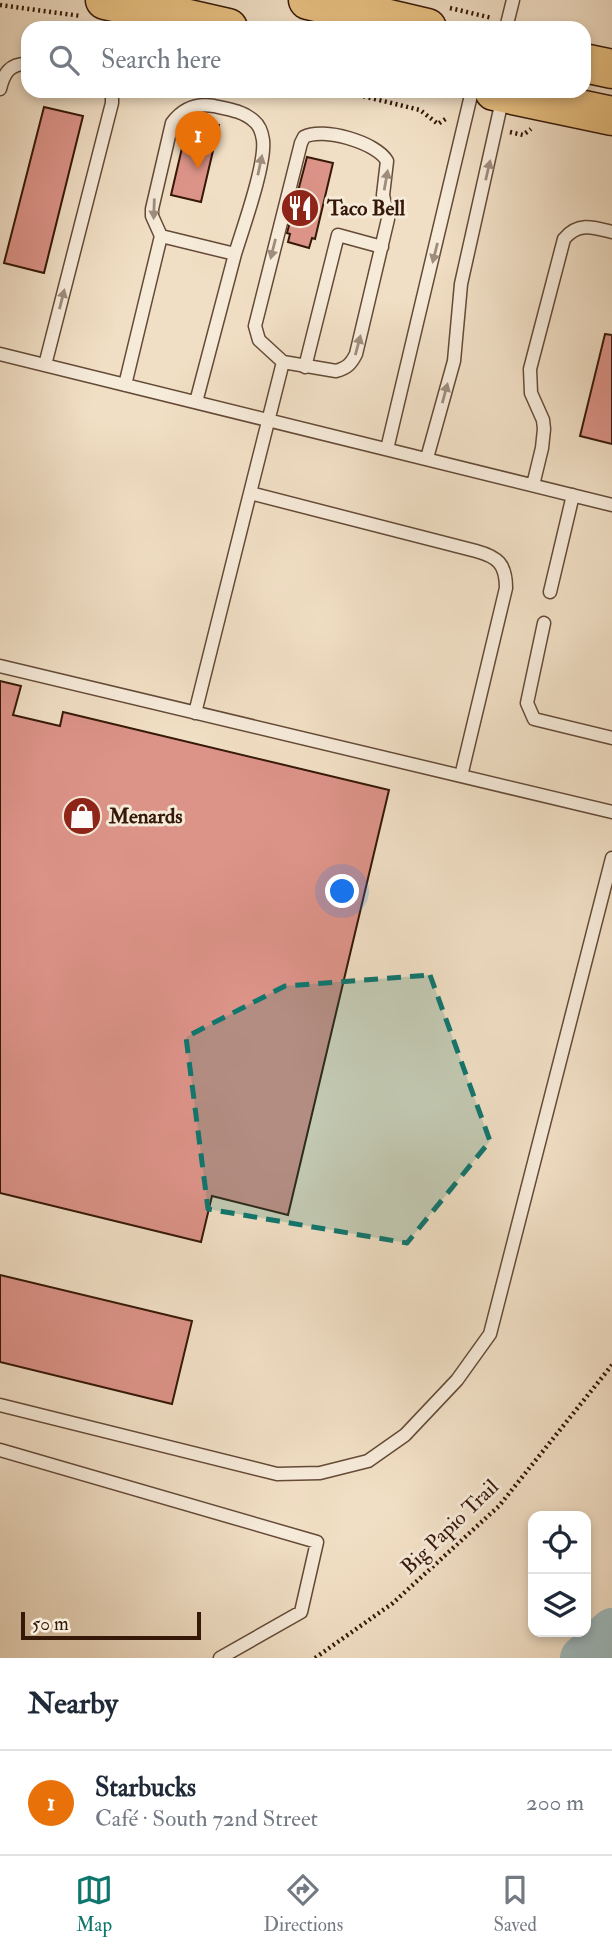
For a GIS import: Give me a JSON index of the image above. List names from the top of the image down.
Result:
{
  "streets": {
    "path": ["Big Papio Trail"]
  },
  "places": {
    "restaurant": ["Taco Bell"],
    "shop": ["Menards"]
  },
  "scale_bar": "50 m",
  "page": {
    "search": "Search here",
    "pins": "1",
    "scale": "50 m",
    "heading": "Nearby",
    "list": [
      {
        "mark": "1",
        "name": "Starbucks",
        "note": "Café · South 72nd Street",
        "value": "200 m"
      }
    ],
    "nav": ["Map", "Directions", "Saved"]
  }
}
